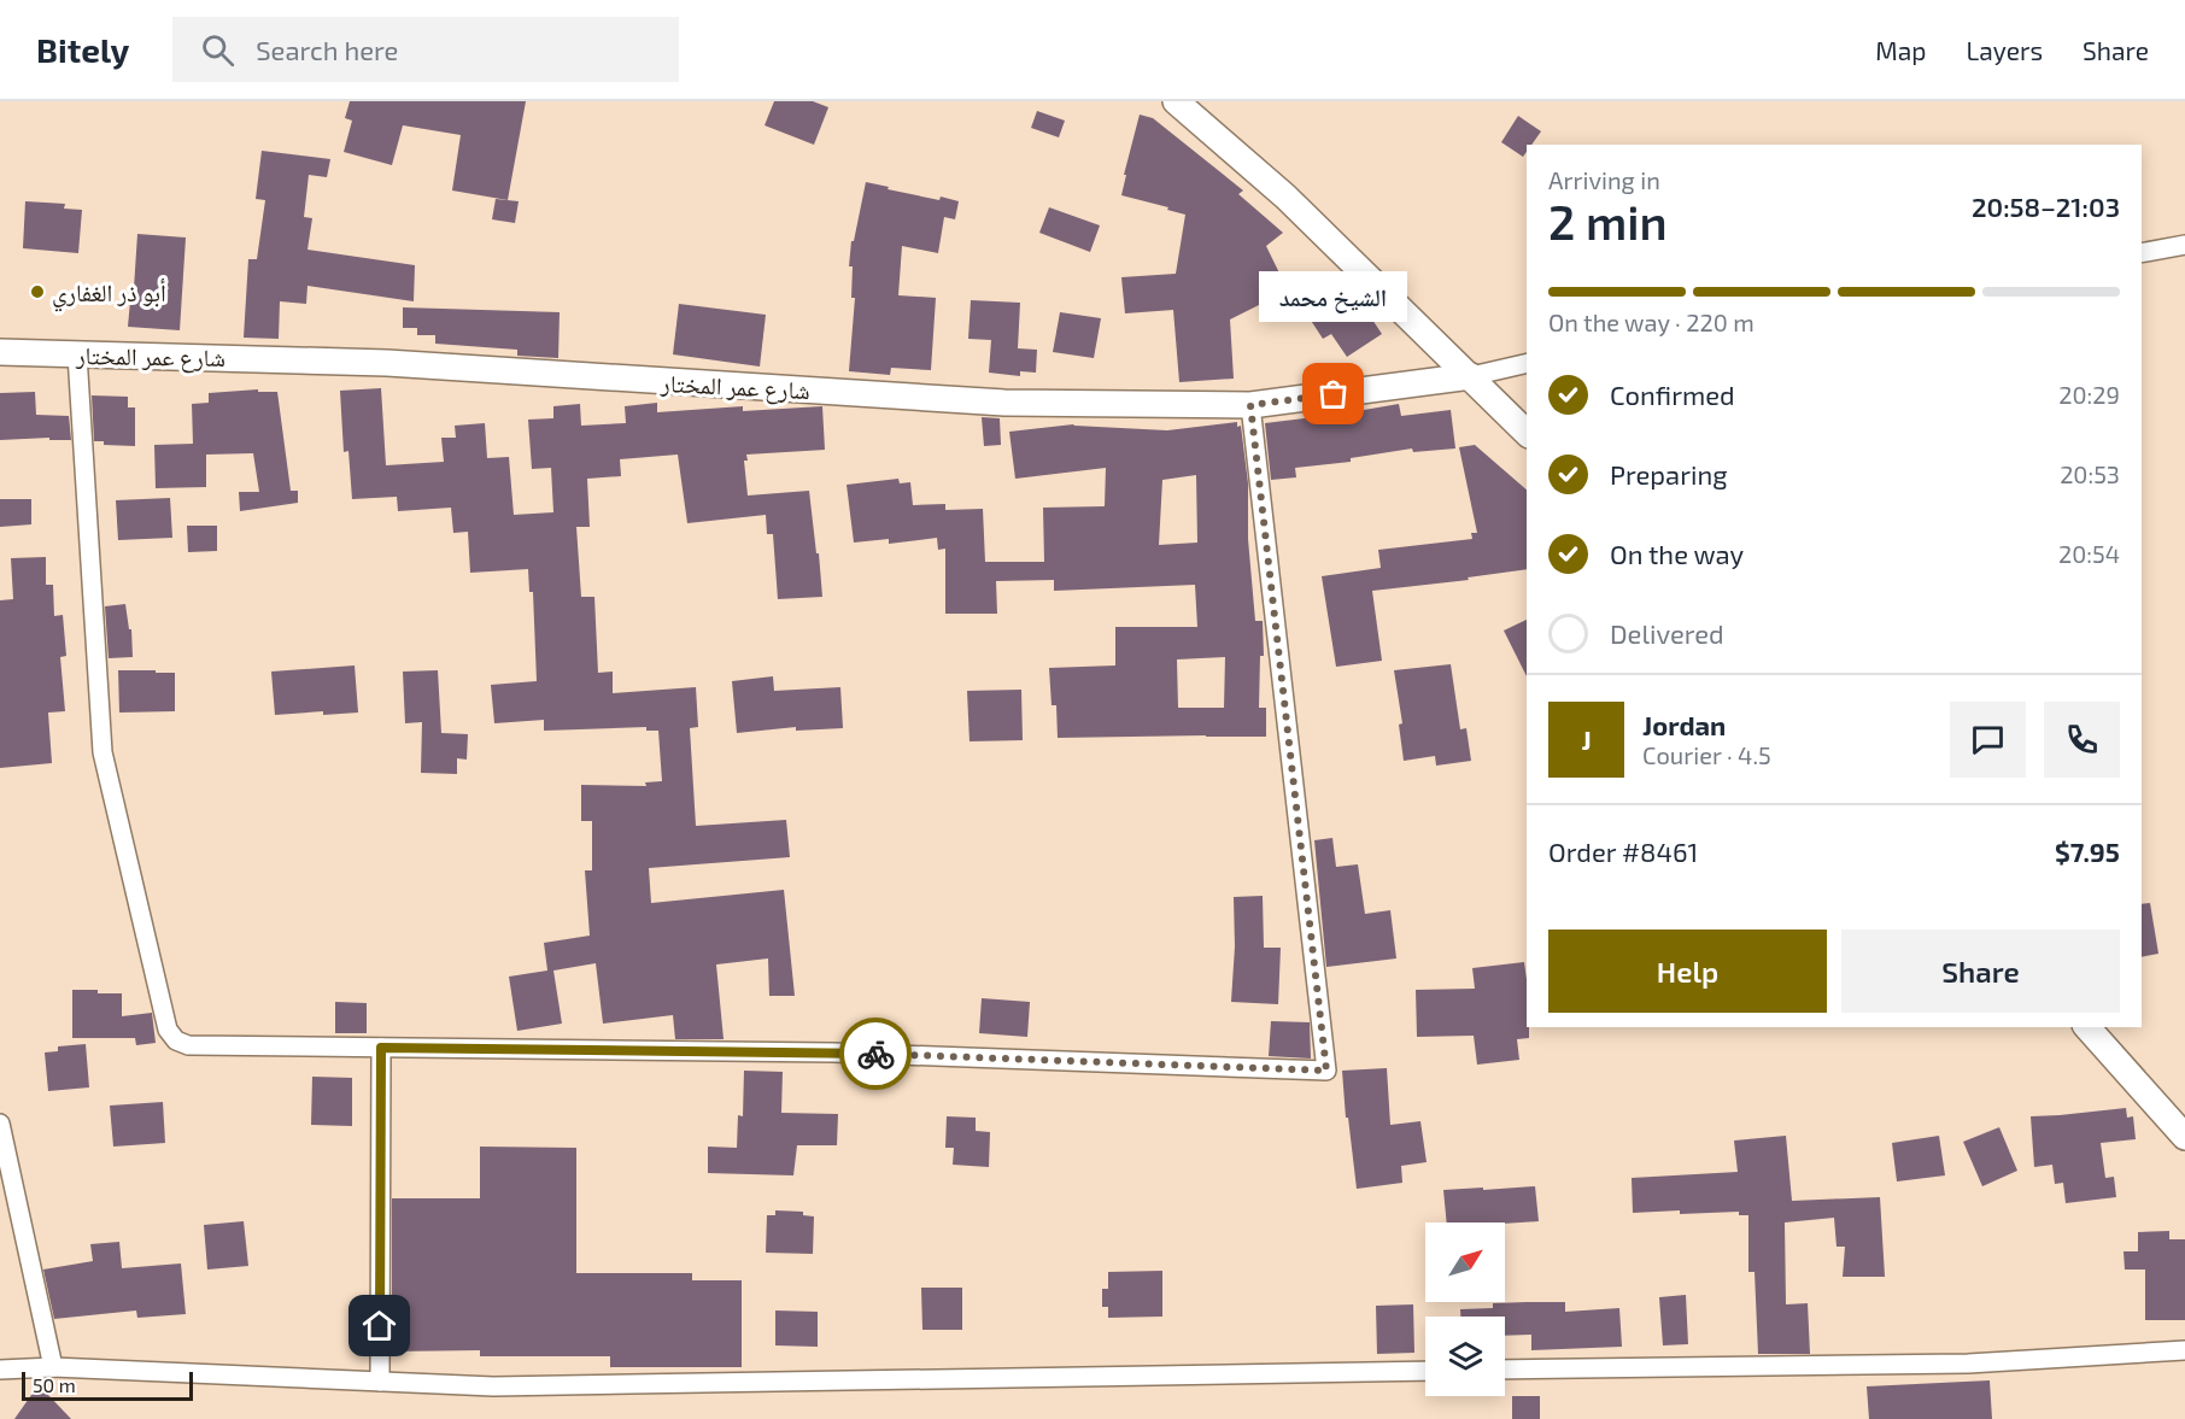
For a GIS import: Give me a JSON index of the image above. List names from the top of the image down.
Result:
{
  "streets": {
    "street": ["شارع عمر المختار"]
  },
  "places": ["أبو ذر الغفاري", "الشيخ محمد"],
  "scale_bar": "50 m",
  "north": "top right",
  "page": {
    "header": "Bitely",
    "search": "Search here",
    "nav": ["Map", "Layers", "Share"],
    "heading": ["2 min", "Arriving in", "20:58–21:03"],
    "panel": [
      "Jordan",
      "Courier · 4.5",
      "Order #8461",
      "$7.95"
    ],
    "bar": "On the way · 220 m",
    "bubble": "الشيخ محمد",
    "list": [
      ["Confirmed", "20:29"],
      ["Preparing", "20:53"],
      ["On the way", "20:54"],
      "Delivered"
    ],
    "round": "J",
    "buttons": ["Help", "Share"],
    "scale": "50 m"
  }
}
